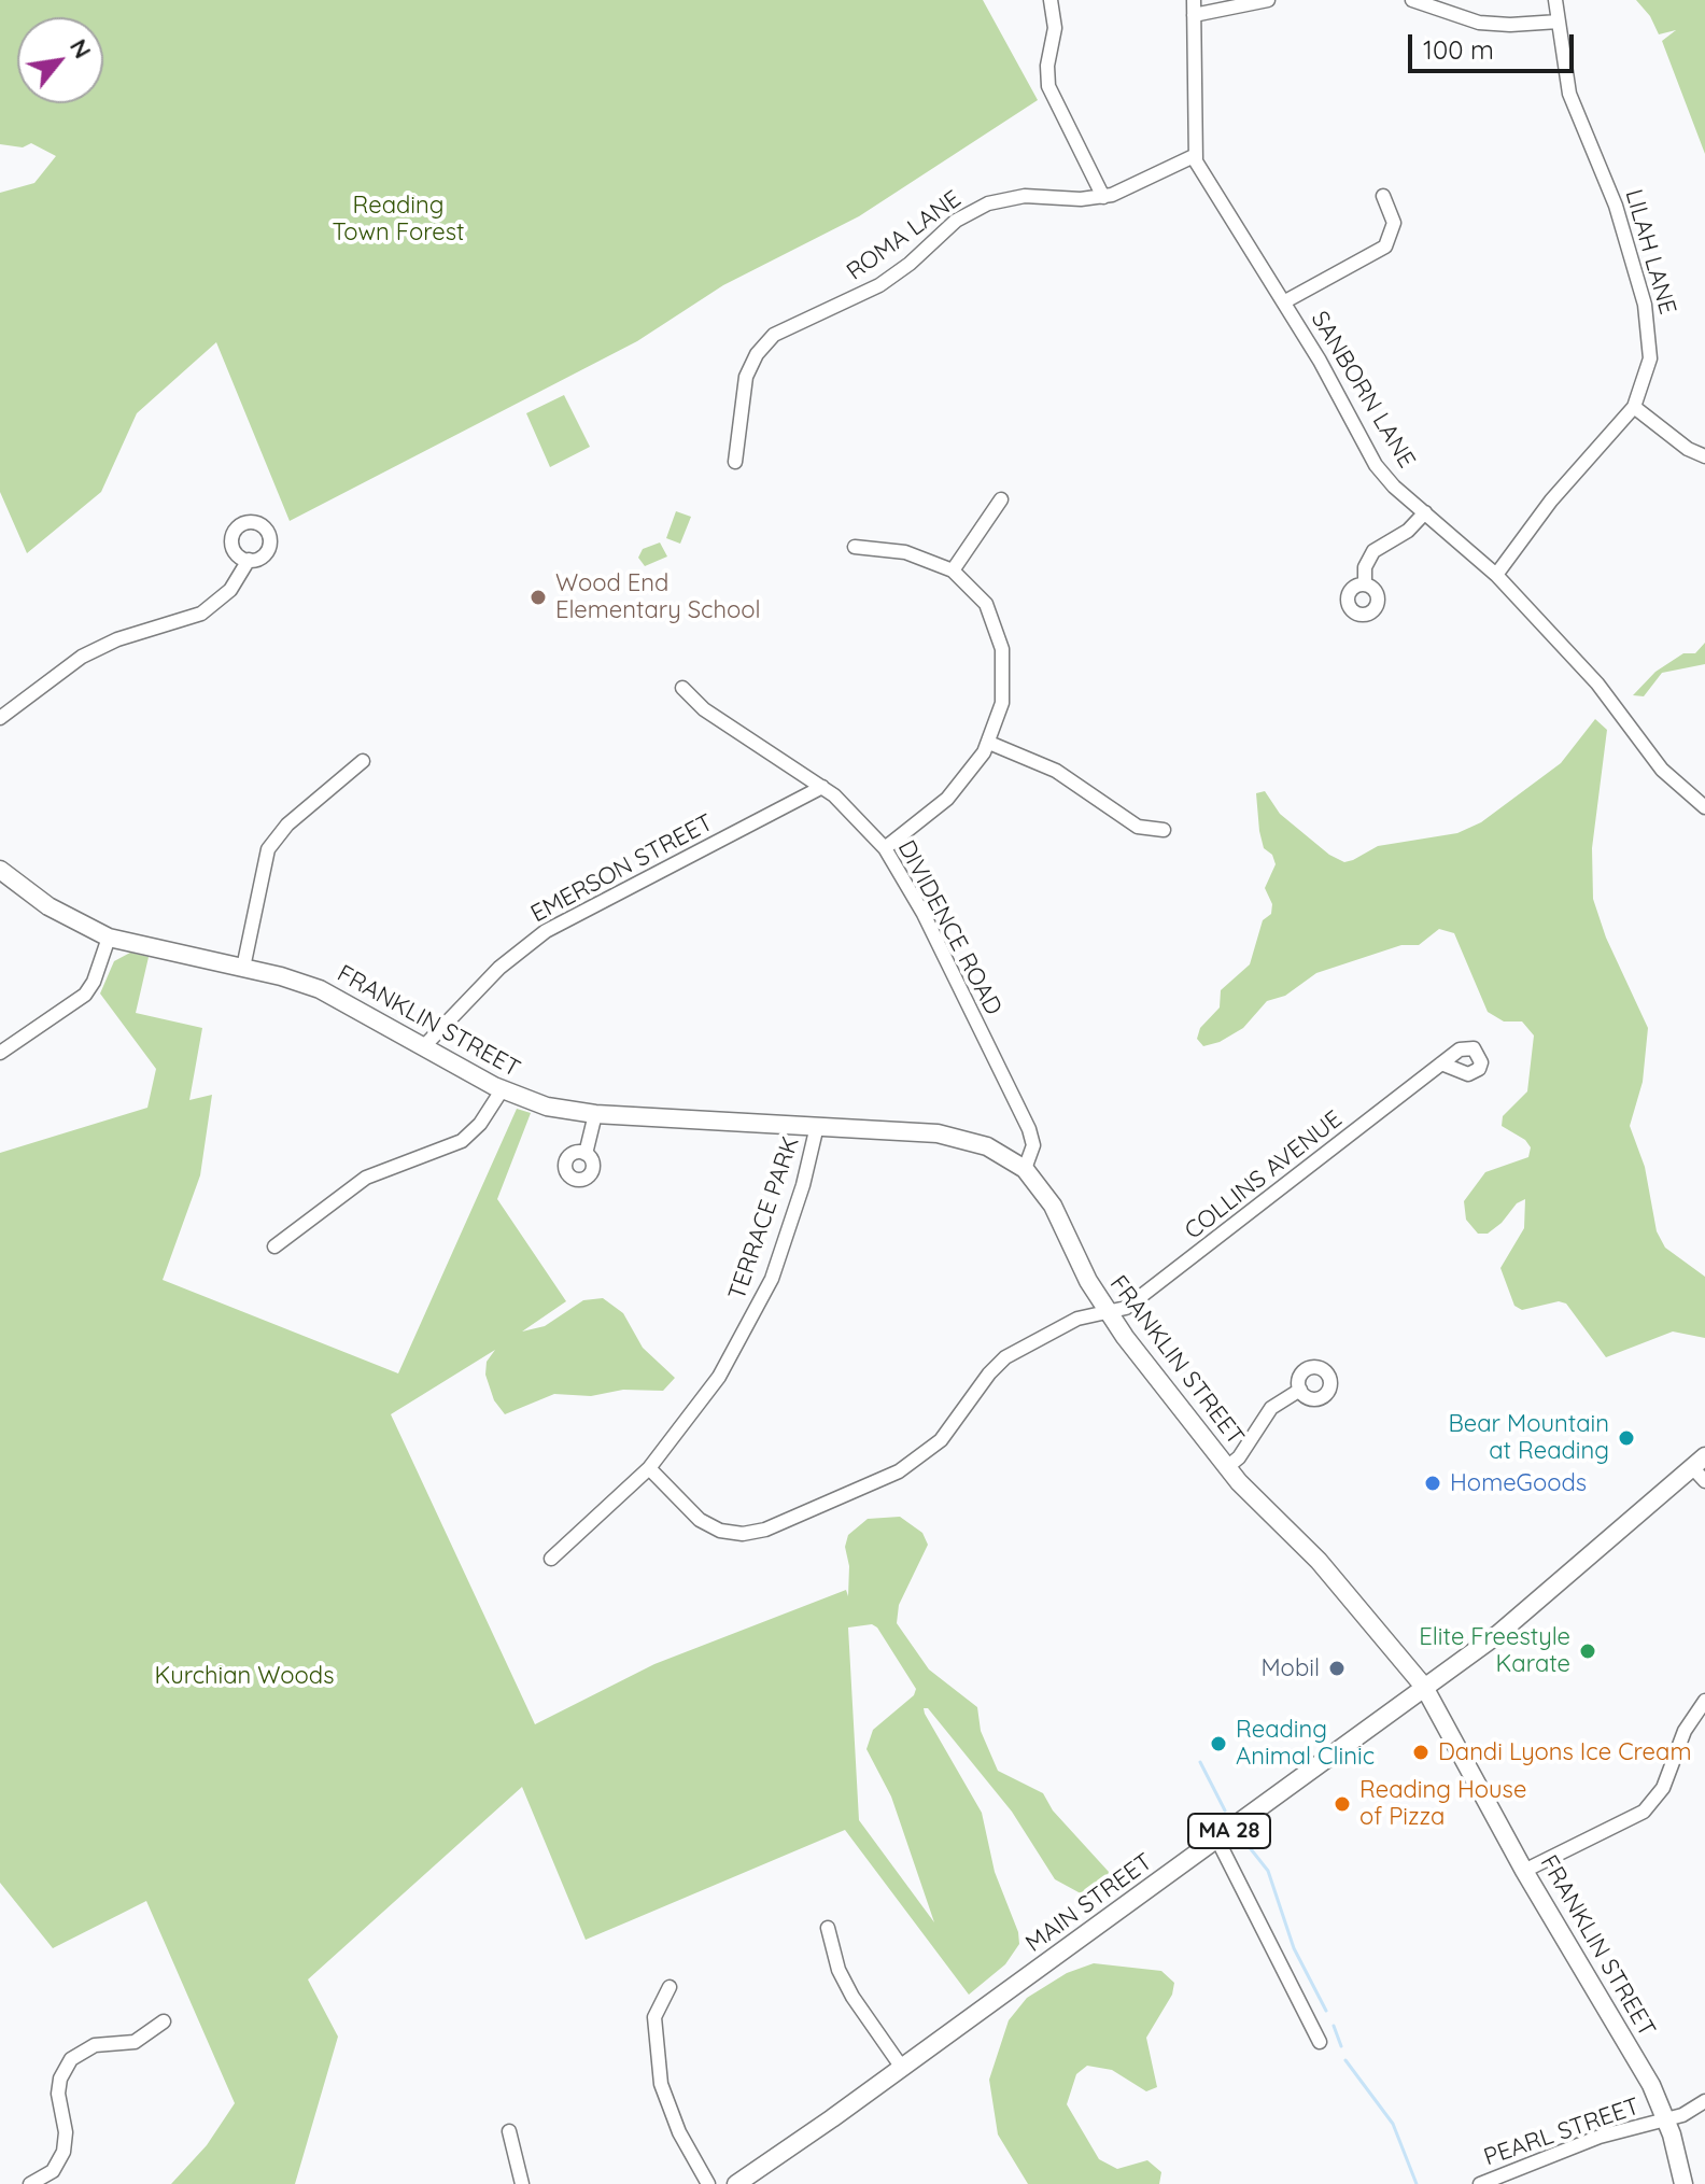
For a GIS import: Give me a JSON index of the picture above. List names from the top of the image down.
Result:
{
  "streets": {
    "main road": ["FRANKLIN STREET", "MA 28", "MAIN STREET"],
    "street": [
      "ROMA LANE",
      "LILAH LANE",
      "SANBORN LANE",
      "EMERSON STREET",
      "DIVIDENCE ROAD",
      "COLLINS AVENUE",
      "TERRACE PARK",
      "PEARL STREET"
    ]
  },
  "crossings": [
    ["ROMA LANE", "SANBORN LANE"],
    ["LILAH LANE", "SANBORN LANE"],
    ["EMERSON STREET", "DIVIDENCE ROAD"],
    ["EMERSON STREET", "FRANKLIN STREET"],
    ["DIVIDENCE ROAD", "FRANKLIN STREET"],
    ["FRANKLIN STREET", "COLLINS AVENUE"],
    ["FRANKLIN STREET", "TERRACE PARK"],
    ["FRANKLIN STREET", "MAIN STREET"],
    ["FRANKLIN STREET", "PEARL STREET"],
    ["COLLINS AVENUE", "TERRACE PARK"]
  ],
  "parks": ["Reading Town Forest", "Kurchian Woods"],
  "places": [
    "Wood End Elementary School",
    "Bear Mountain at Reading",
    "HomeGoods",
    "Elite Freestyle Karate",
    "Mobil",
    "Reading Animal Clinic",
    "Dandi Lyons Ice Cream",
    "Reading House of Pizza"
  ],
  "scale_bar": "100 m",
  "north": "top right"
}
